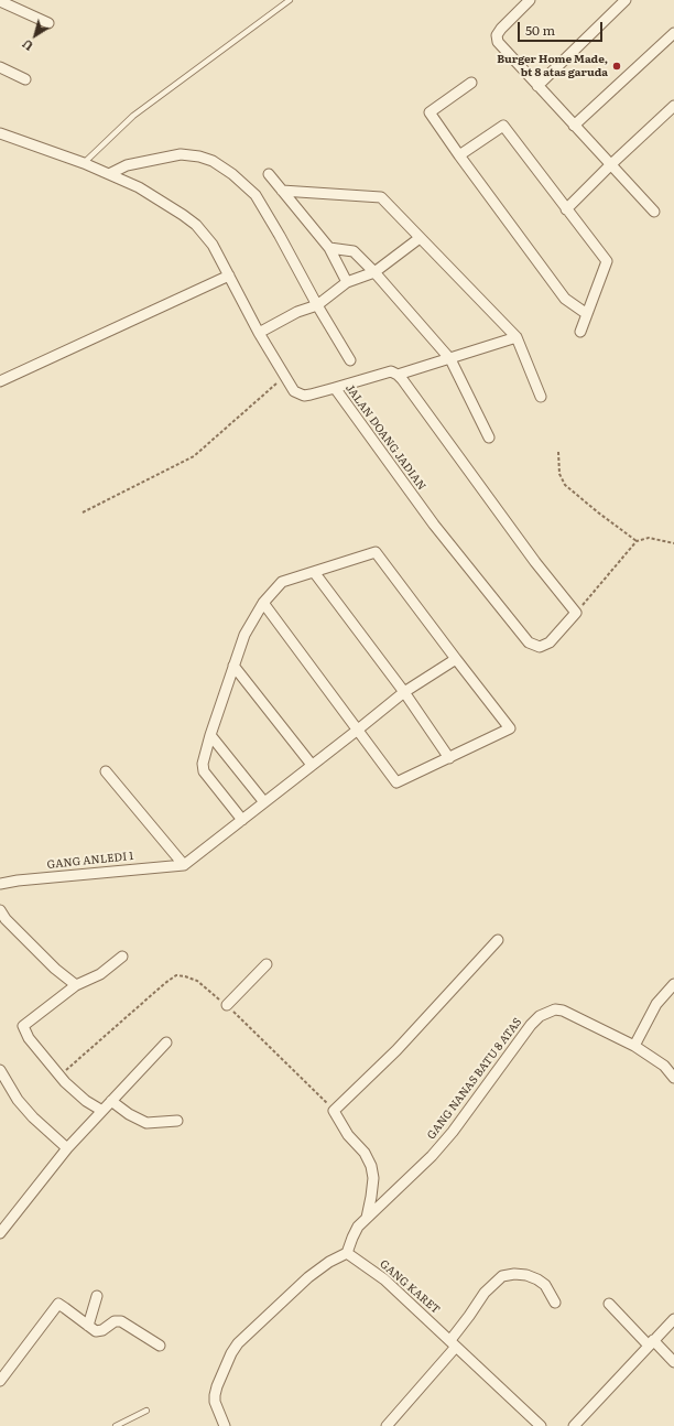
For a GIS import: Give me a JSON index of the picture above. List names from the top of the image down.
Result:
{
  "streets": {
    "street": [
      "JALAN DOANG JADIAN",
      "GANG ANLEDI 1",
      "GANG NANAS BATU 8 ATAS",
      "GANG KARET"
    ]
  },
  "crossings": [
    ["GANG NANAS BATU 8 ATAS", "GANG KARET"]
  ],
  "places": ["Burger Home Made, bt 8 atas garuda"],
  "scale_bar": "50 m",
  "north": "bottom left"
}
